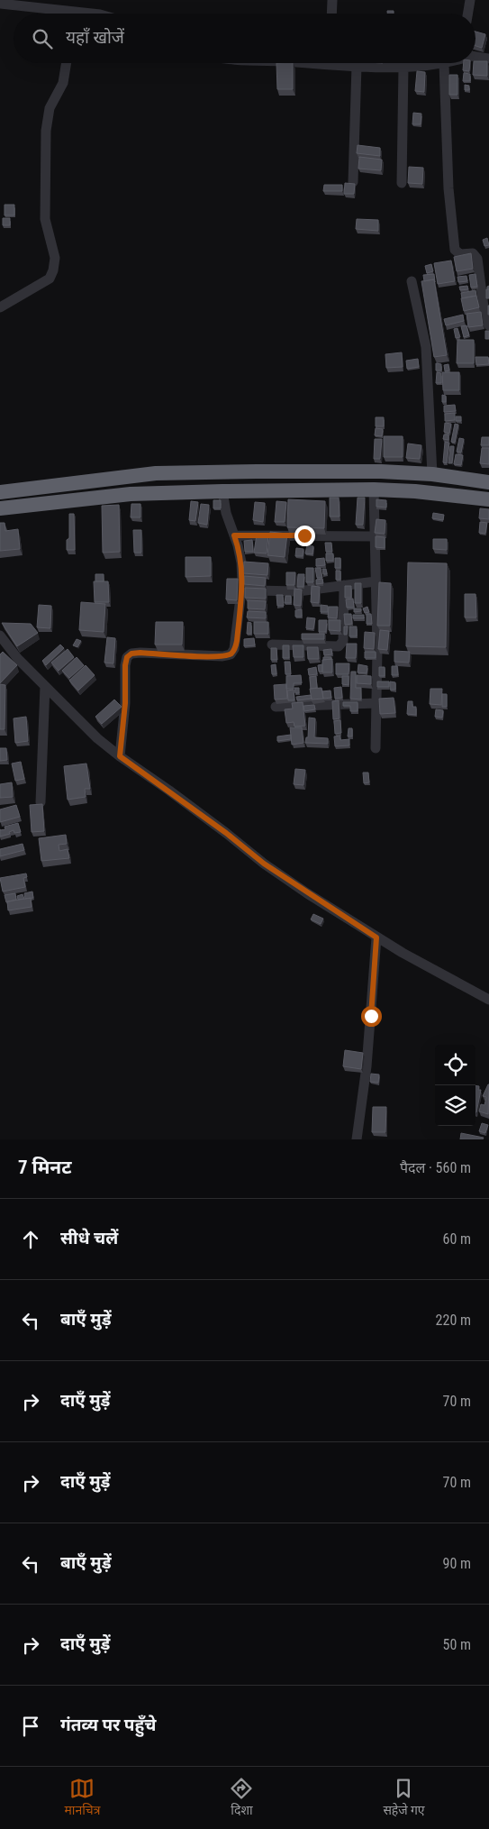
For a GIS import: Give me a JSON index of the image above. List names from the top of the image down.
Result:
{
  "page": {
    "search": "यहाँ खोजें",
    "heading": ["7 मिनट", "पैदल · 560 m"],
    "list": [
      ["सीधे चलें", "60 m"],
      ["बाएँ मुड़ें", "220 m"],
      ["दाएँ मुड़ें", "70 m"],
      ["दाएँ मुड़ें", "70 m"],
      ["बाएँ मुड़ें", "90 m"],
      ["दाएँ मुड़ें", "50 m"],
      "गंतव्य पर पहुँचे"
    ],
    "nav": ["मानचित्र", "दिशा", "सहेजे गए"]
  }
}
